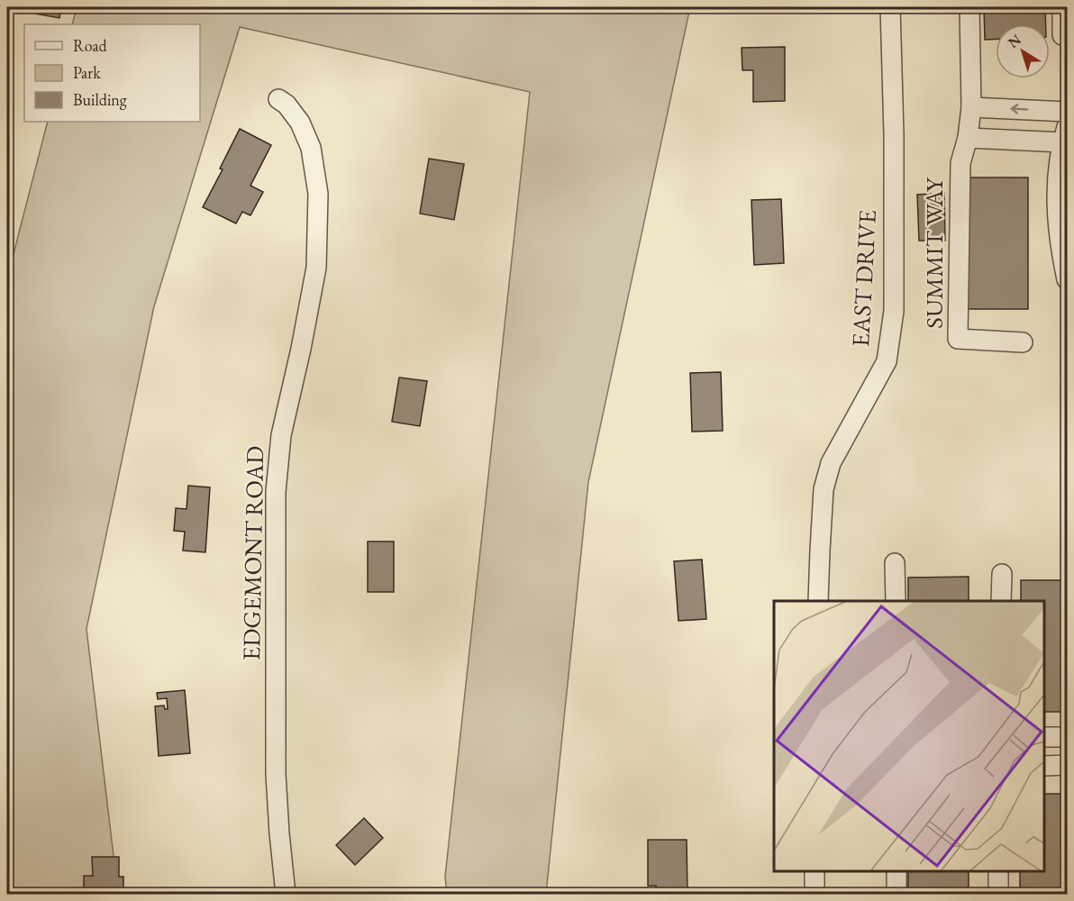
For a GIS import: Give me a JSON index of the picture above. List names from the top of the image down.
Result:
{
  "streets": {
    "street": ["SUMMIT WAY", "EAST DRIVE", "EDGEMONT ROAD"]
  },
  "legend": ["Road", "Park", "Building"],
  "north": "top left"
}
